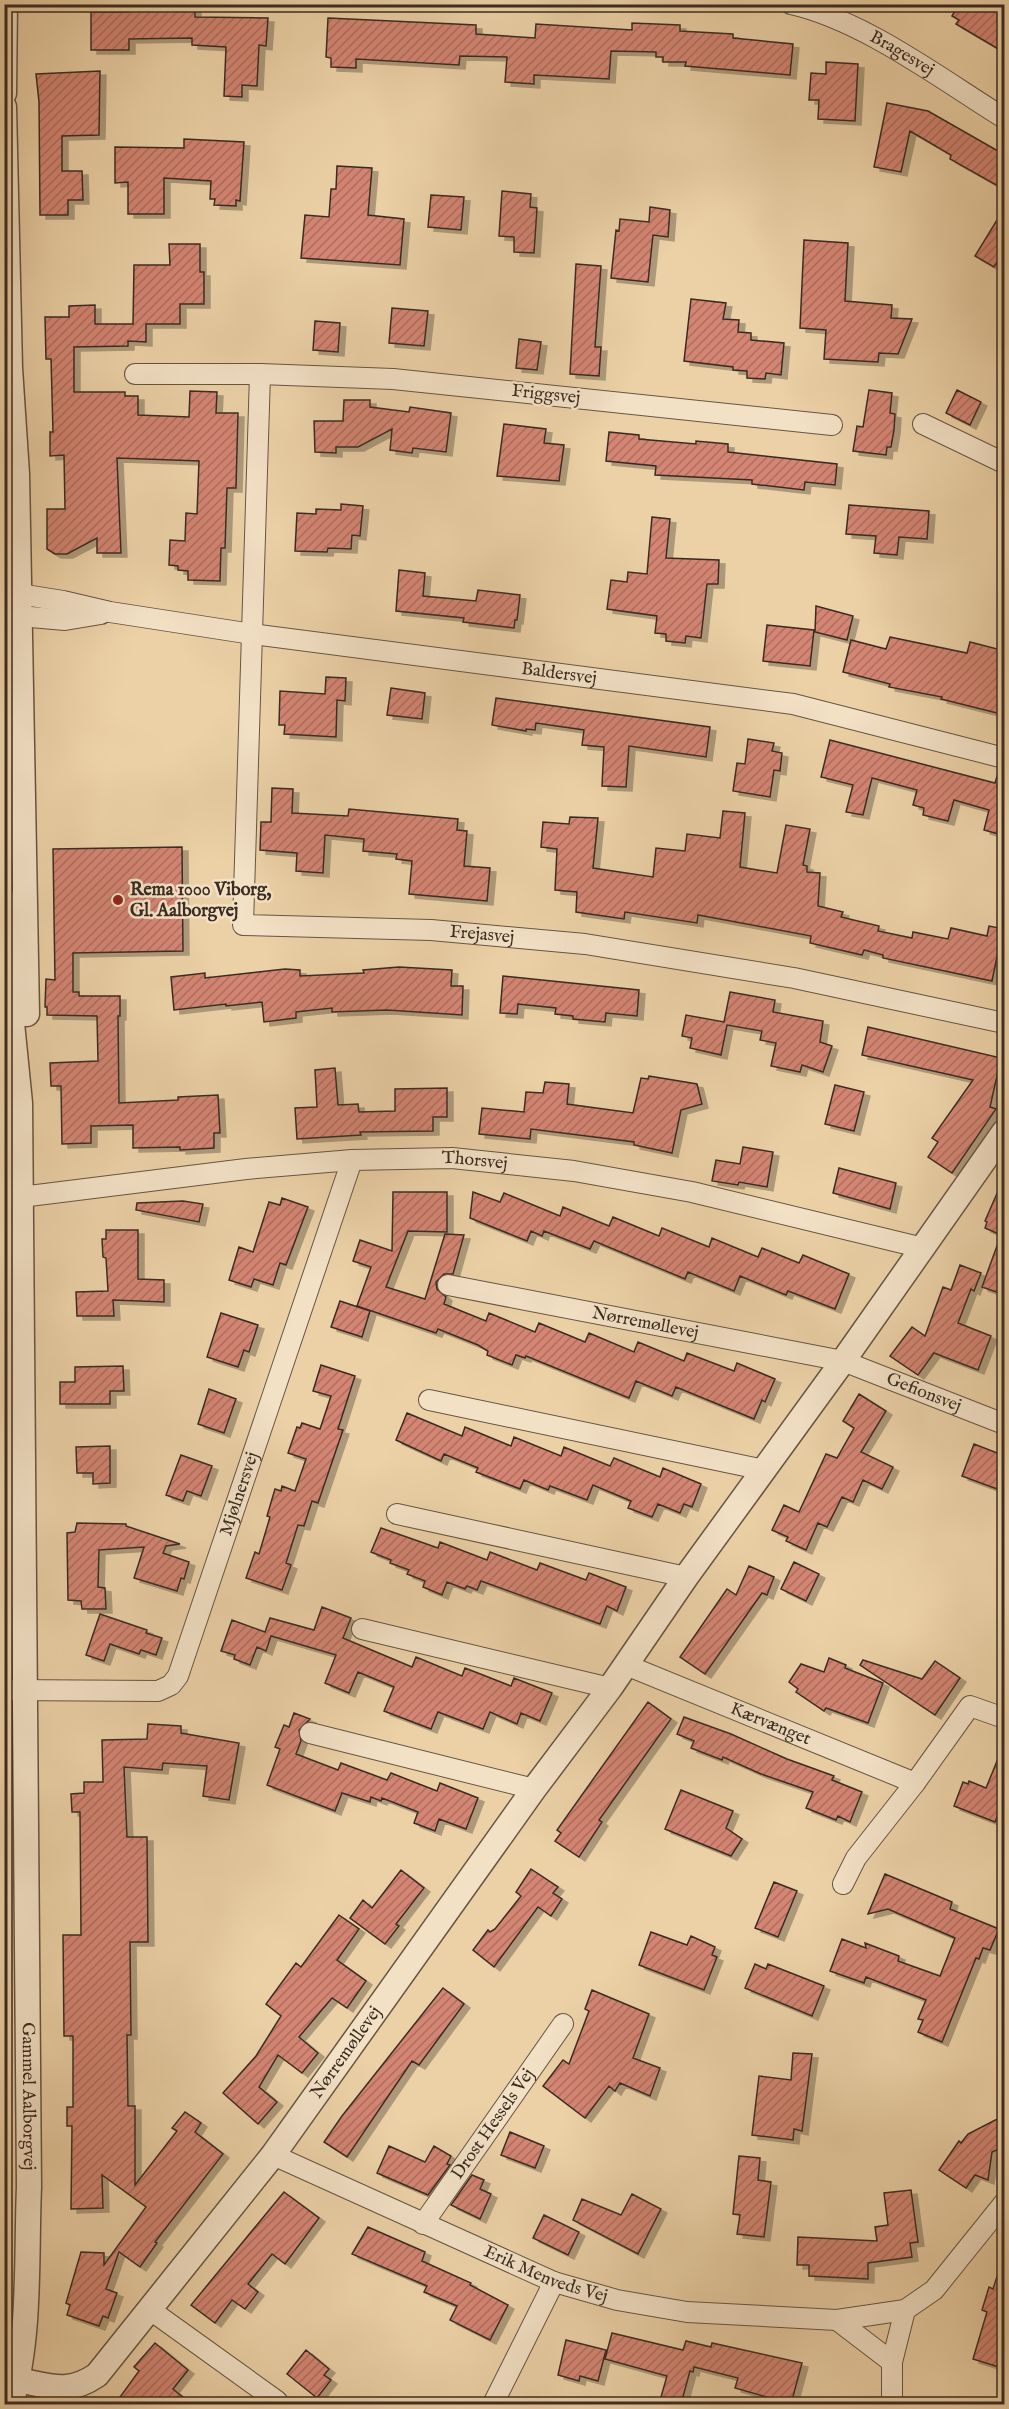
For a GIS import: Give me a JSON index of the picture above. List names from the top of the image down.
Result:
{
  "streets": {
    "street": [
      "Bragesvej",
      "Friggsvej",
      "Baldersvej",
      "Frejasvej",
      "Thorsvej",
      "Nørremøllevej",
      "Gefionsvej",
      "Mjølnersvej",
      "Kærvænget",
      "Gammel Aalborgvej",
      "Drost Hessels Vej",
      "Erik Menveds Vej"
    ]
  },
  "crossings": [
    ["Baldersvej", "Frejasvej"],
    ["Baldersvej", "Gammel Aalborgvej"],
    ["Thorsvej", "Nørremøllevej"],
    ["Thorsvej", "Mjølnersvej"],
    ["Thorsvej", "Gammel Aalborgvej"],
    ["Nørremøllevej", "Gefionsvej"],
    ["Nørremøllevej", "Kærvænget"],
    ["Nørremøllevej", "Gammel Aalborgvej"],
    ["Nørremøllevej", "Erik Menveds Vej"],
    ["Mjølnersvej", "Gammel Aalborgvej"],
    ["Drost Hessels Vej", "Erik Menveds Vej"]
  ],
  "places": ["Rema 1000 Viborg, Gl. Aalborgvej"]
}
